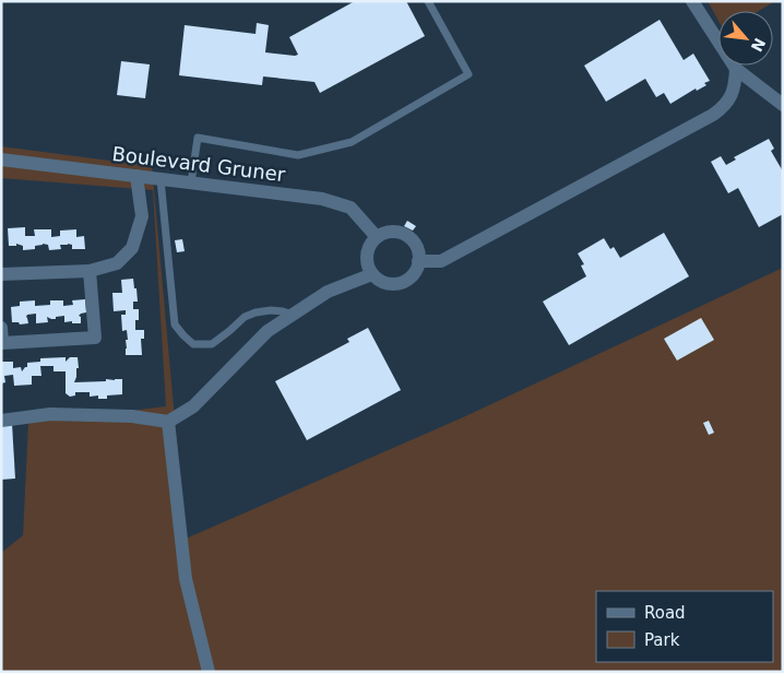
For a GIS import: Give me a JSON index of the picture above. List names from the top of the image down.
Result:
{
  "streets": {
    "street": ["Boulevard Gruner"]
  },
  "legend": ["Road", "Park"],
  "north": "bottom right"
}
